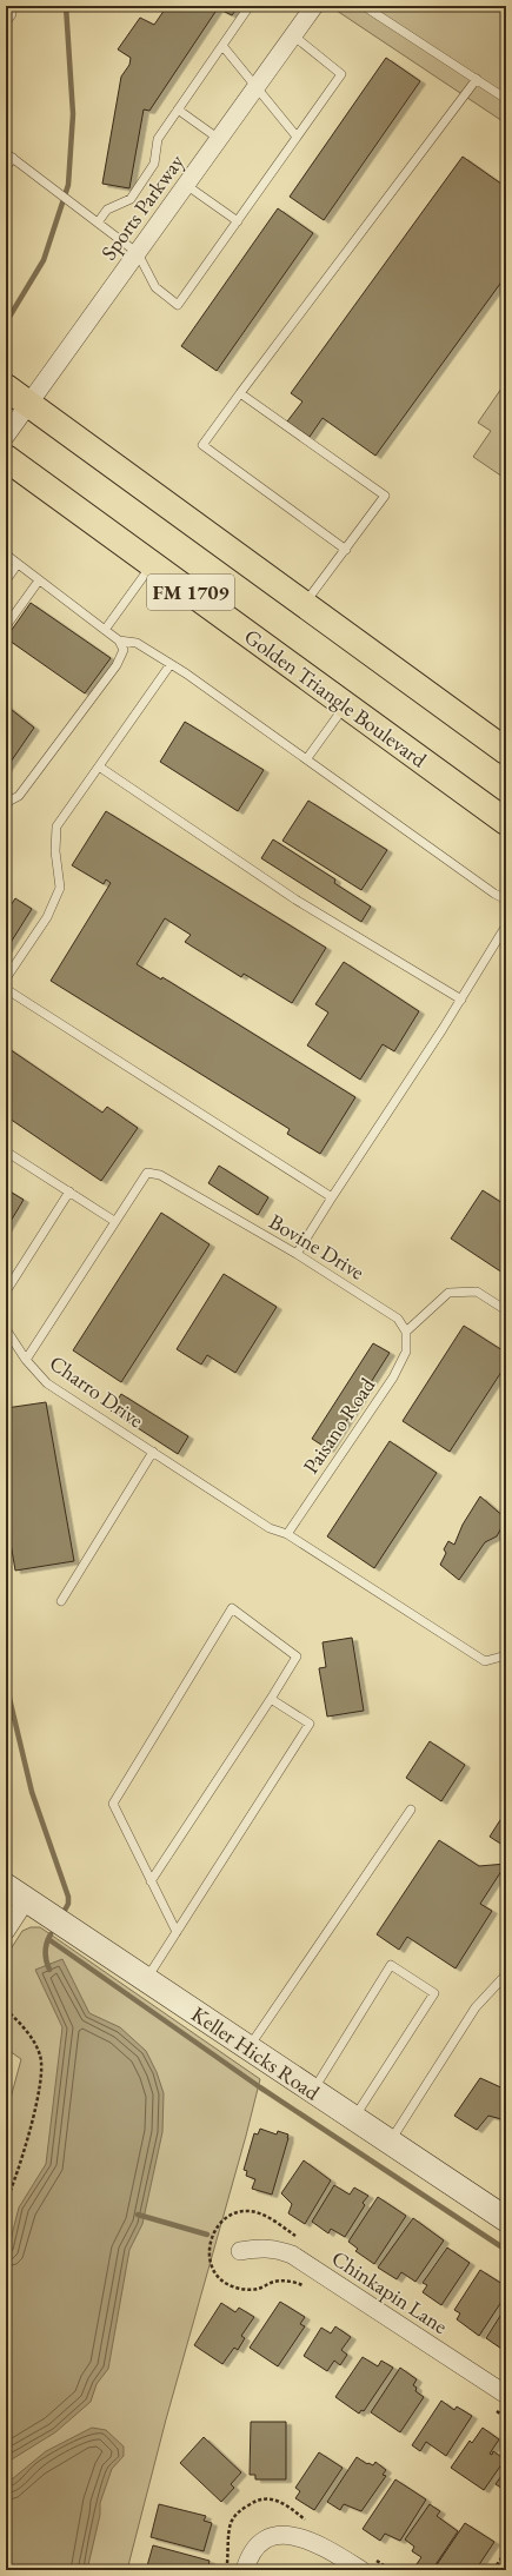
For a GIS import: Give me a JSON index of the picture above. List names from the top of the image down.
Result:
{
  "streets": {
    "main road": ["FM 1709", "Golden Triangle Boulevard"],
    "street": ["Sports Parkway", "Keller Hicks Road", "Chinkapin Lane"],
    "lane": ["Bovine Drive", "Charro Drive", "Paisano Road"]
  },
  "crossings": [
    ["Sports Parkway", "FM 1709"],
    ["Bovine Drive", "Charro Drive"],
    ["Bovine Drive", "Paisano Road"],
    ["Charro Drive", "Paisano Road"]
  ]
}
